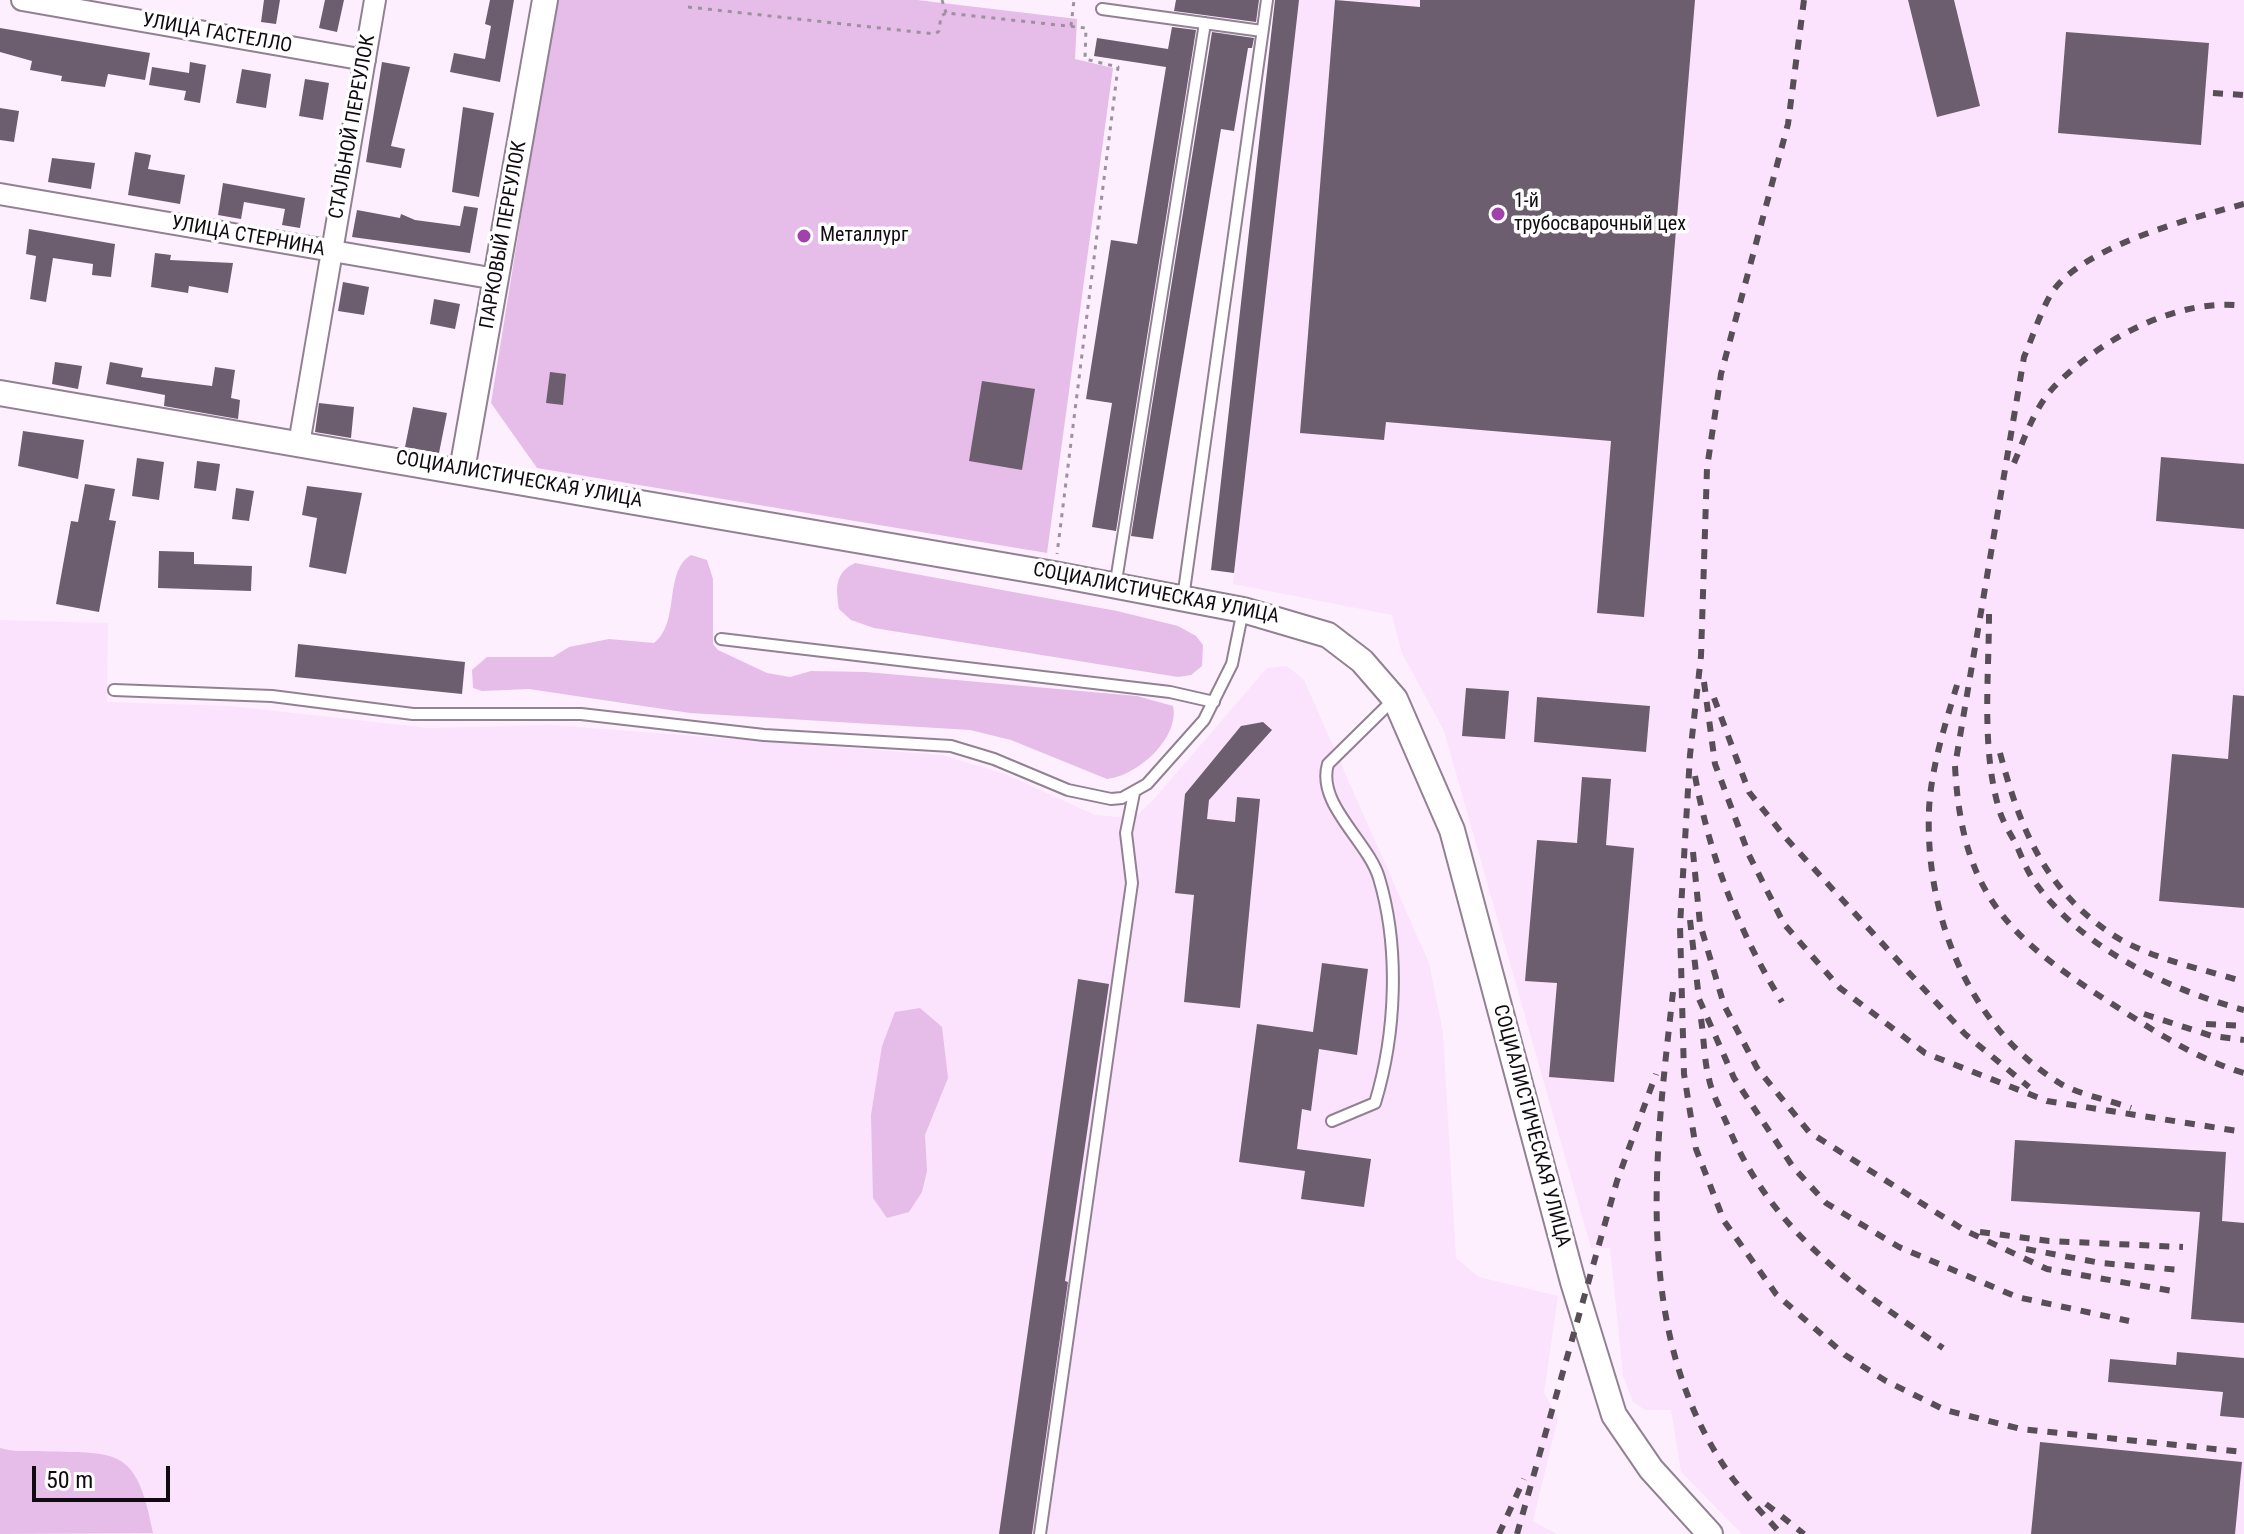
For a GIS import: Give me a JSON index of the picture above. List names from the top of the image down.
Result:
{
  "streets": {
    "street": [
      "УЛИЦА ГАСТЕЛЛО",
      "СТАЛЬНОЙ ПЕРЕУЛОК",
      "ПАРКОВЫЙ ПЕРЕУЛОК",
      "УЛИЦА СТЕРНИНА",
      "СОЦИАЛИСТИЧЕСКАЯ УЛИЦА"
    ]
  },
  "crossings": [
    ["УЛИЦА ГАСТЕЛЛО", "СТАЛЬНОЙ ПЕРЕУЛОК"],
    ["СТАЛЬНОЙ ПЕРЕУЛОК", "УЛИЦА СТЕРНИНА"],
    ["СТАЛЬНОЙ ПЕРЕУЛОК", "СОЦИАЛИСТИЧЕСКАЯ УЛИЦА"],
    ["ПАРКОВЫЙ ПЕРЕУЛОК", "УЛИЦА СТЕРНИНА"],
    ["ПАРКОВЫЙ ПЕРЕУЛОК", "СОЦИАЛИСТИЧЕСКАЯ УЛИЦА"]
  ],
  "places": ["1-й трубосварочный цех", "Металлург"],
  "scale_bar": "50 m"
}
